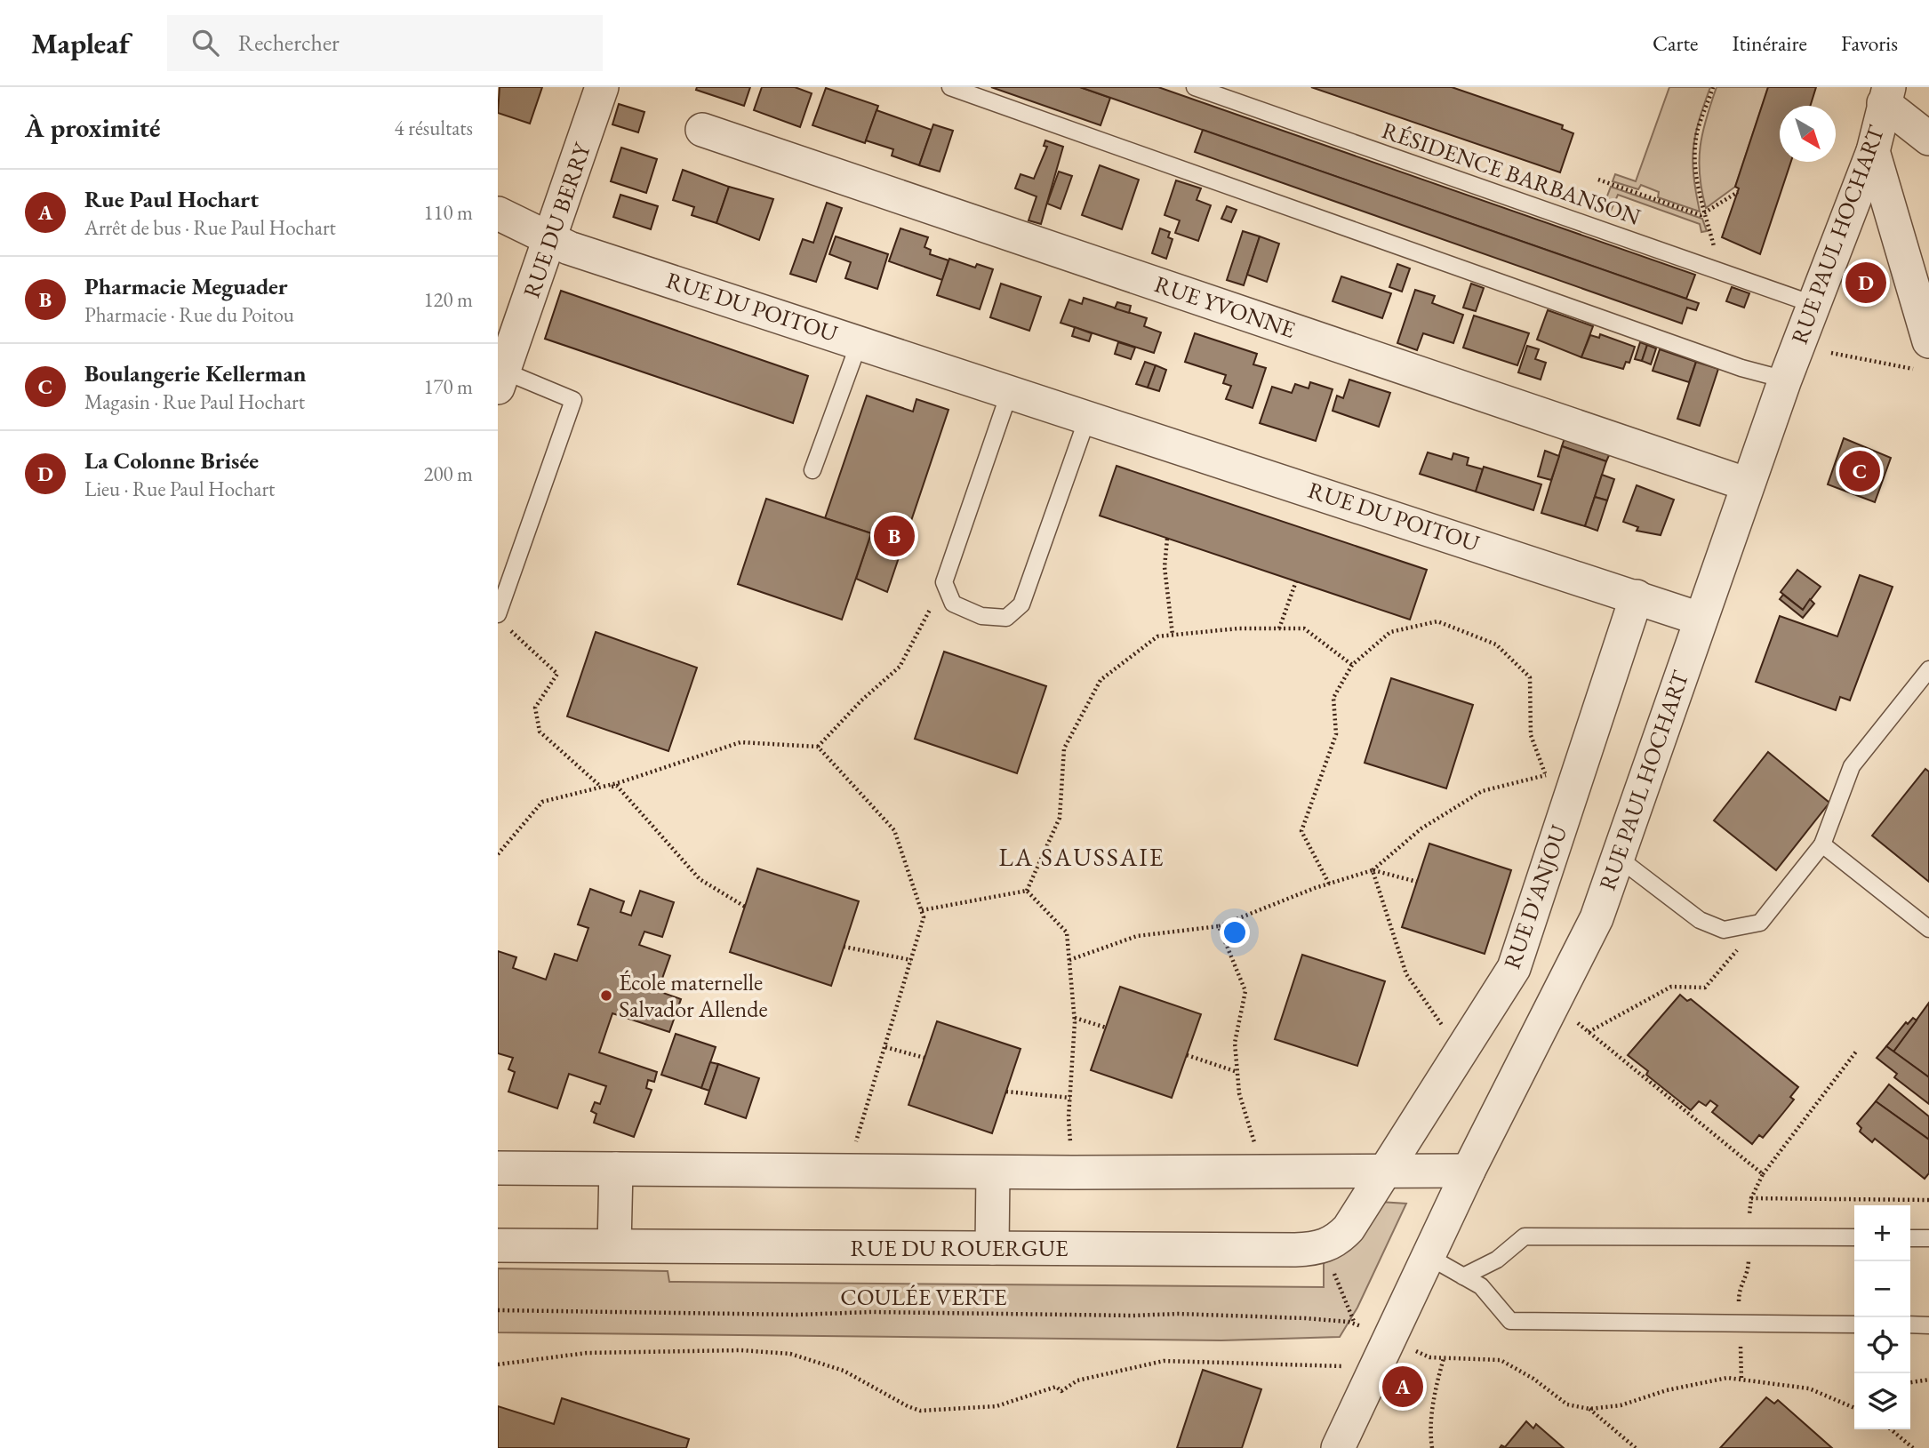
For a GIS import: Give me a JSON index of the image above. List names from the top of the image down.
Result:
{
  "streets": {
    "street": [
      "RUE DU BERRY",
      "RUE PAUL HOCHART",
      "RUE DU POITOU",
      "RUE YVONNE",
      "RUE D'ANJOU",
      "RUE DU ROUERGUE"
    ],
    "lane": ["RÉSIDENCE BARBANSON"],
    "path": ["COULÉE VERTE"]
  },
  "crossings": [
    ["RÉSIDENCE BARBANSON", "RUE PAUL HOCHART"],
    ["RUE DU BERRY", "RUE DU POITOU"],
    ["RUE PAUL HOCHART", "RUE DU POITOU"],
    ["RUE PAUL HOCHART", "RUE YVONNE"],
    ["RUE DU POITOU", "RUE D'ANJOU"]
  ],
  "districts": ["LA SAUSSAIE"],
  "places": ["École maternelle Salvador Allende"],
  "north": "bottom right",
  "page": {
    "header": "Mapleaf",
    "search": "Rechercher",
    "nav": ["Carte", "Itinéraire", "Favoris"],
    "heading": ["À proximité", "4 résultats"],
    "list": [
      {
        "mark": "A",
        "name": "Rue Paul Hochart",
        "note": "Arrêt de bus · Rue Paul Hochart",
        "value": "110 m"
      },
      {
        "mark": "B",
        "name": "Pharmacie Meguader",
        "note": "Pharmacie · Rue du Poitou",
        "value": "120 m"
      },
      {
        "mark": "C",
        "name": "Boulangerie Kellerman",
        "note": "Magasin · Rue Paul Hochart",
        "value": "170 m"
      },
      {
        "mark": "D",
        "name": "La Colonne Brisée",
        "note": "Lieu · Rue Paul Hochart",
        "value": "200 m"
      }
    ],
    "pins": [
      "D",
      "C",
      "B",
      "A"
    ],
    "map_buttons": ["+", "−"]
  }
}
